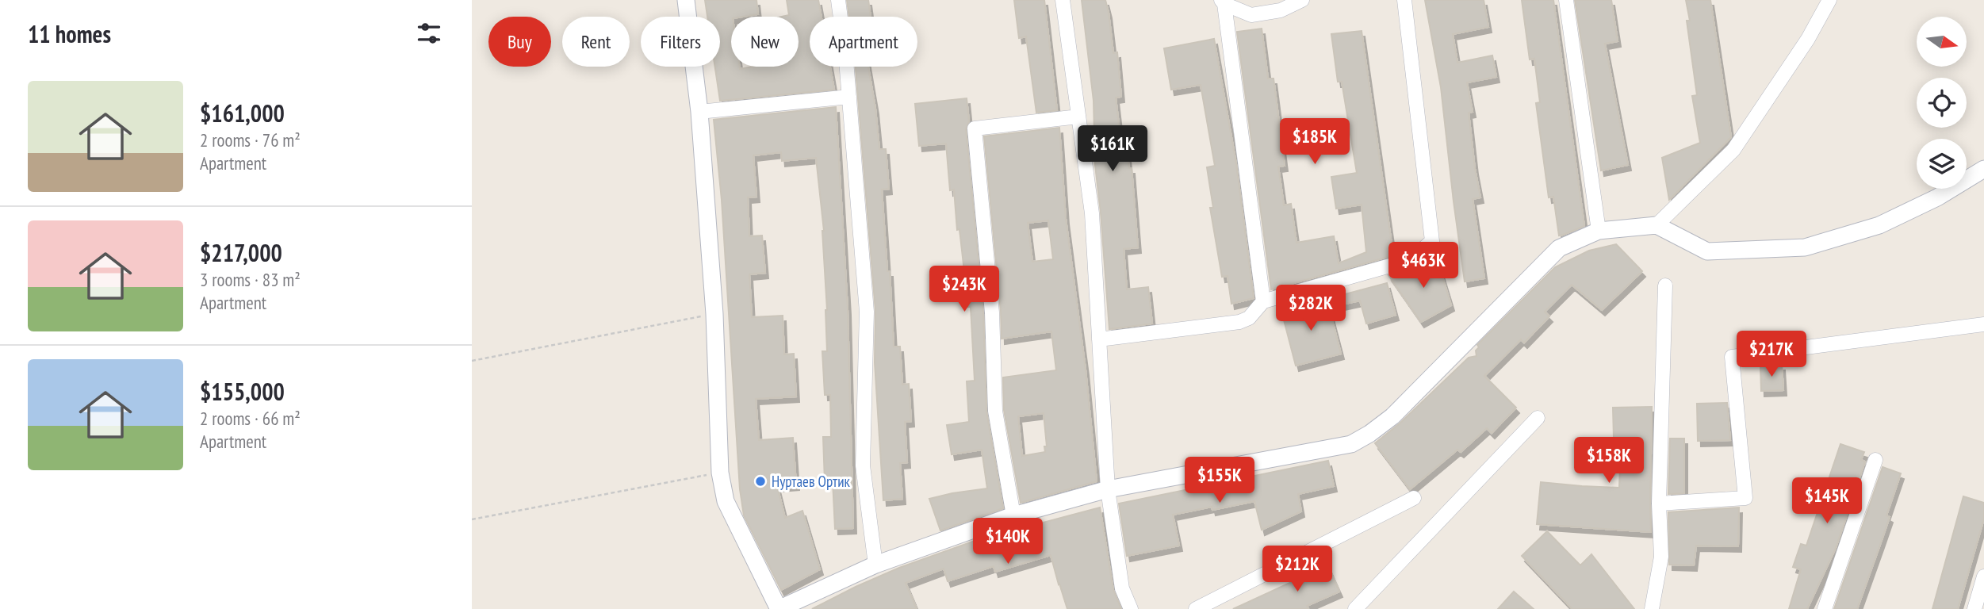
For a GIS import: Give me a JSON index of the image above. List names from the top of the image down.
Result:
{
  "places": ["Нуртаев Ортик"],
  "north": "right",
  "page": {
    "heading": "11 homes",
    "chip": [
      "Buy",
      "Rent",
      "Filters",
      "New",
      "Apartment"
    ],
    "list": [
      {
        "name": "$161,000",
        "note": "2 rooms · 76 m² · Apartment"
      },
      {
        "name": "$217,000",
        "note": "3 rooms · 83 m² · Apartment"
      },
      {
        "name": "$155,000",
        "note": "2 rooms · 66 m² · Apartment"
      }
    ],
    "price": [
      "$185K",
      "$161K",
      "$463K",
      "$243K",
      "$282K",
      "$217K",
      "$158K",
      "$155K",
      "$145K",
      "$140K",
      "$212K"
    ]
  }
}
